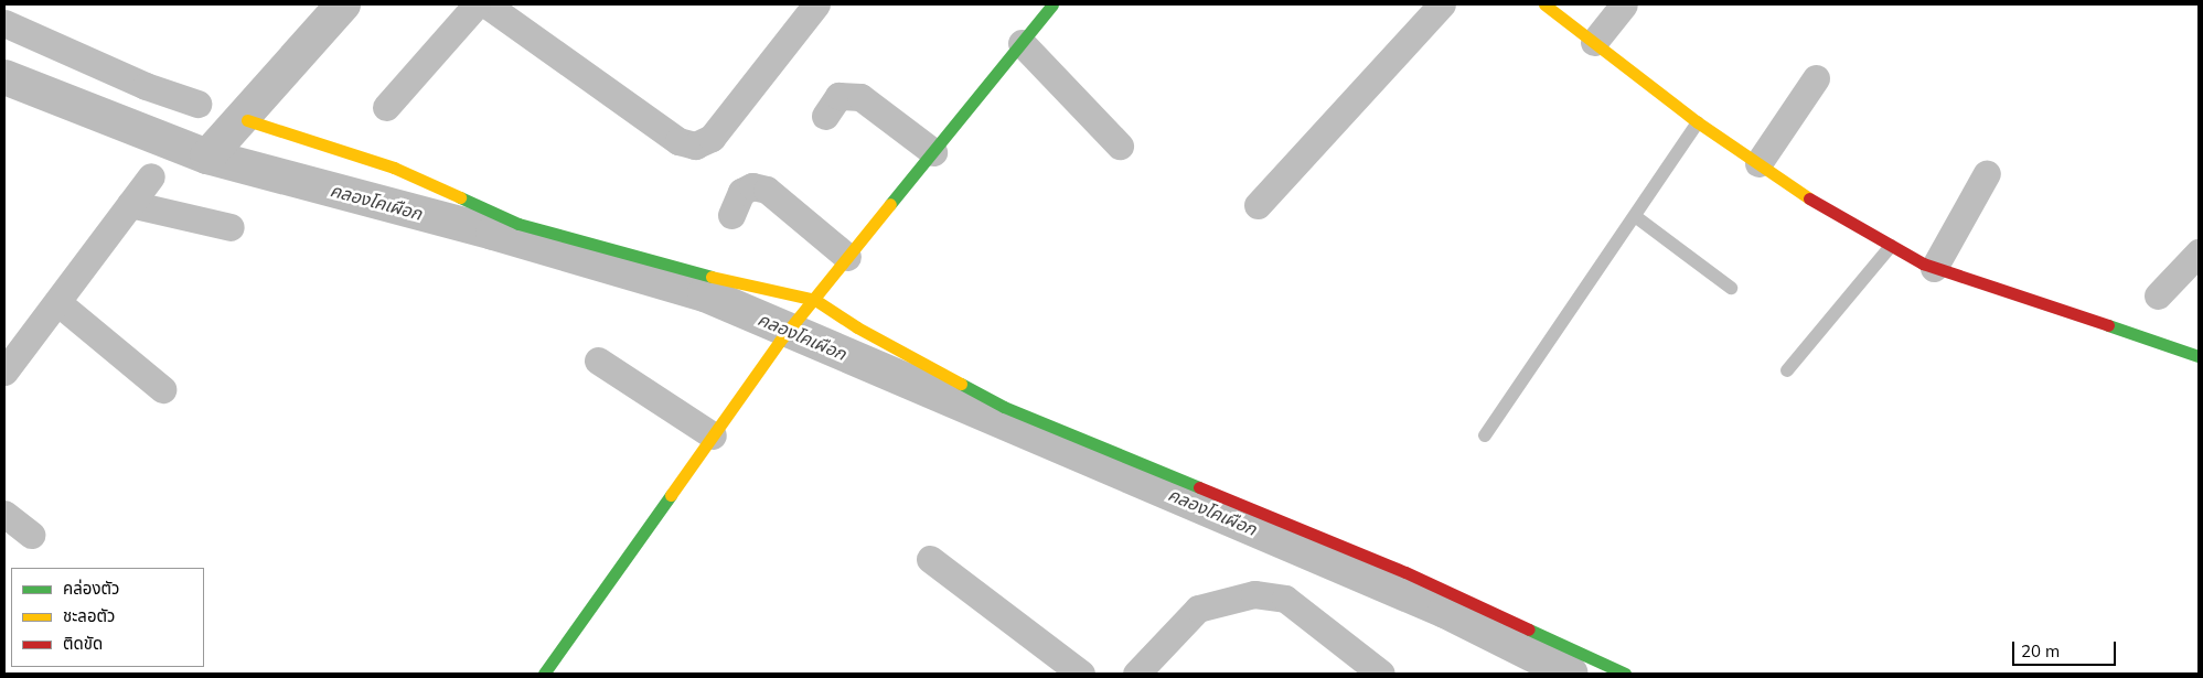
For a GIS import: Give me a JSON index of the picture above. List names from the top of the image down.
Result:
{
  "water": ["คลองโคเผือก"],
  "legend": ["คล่องตัว", "ชะลอตัว", "ติดขัด"],
  "scale_bar": "20 m"
}
